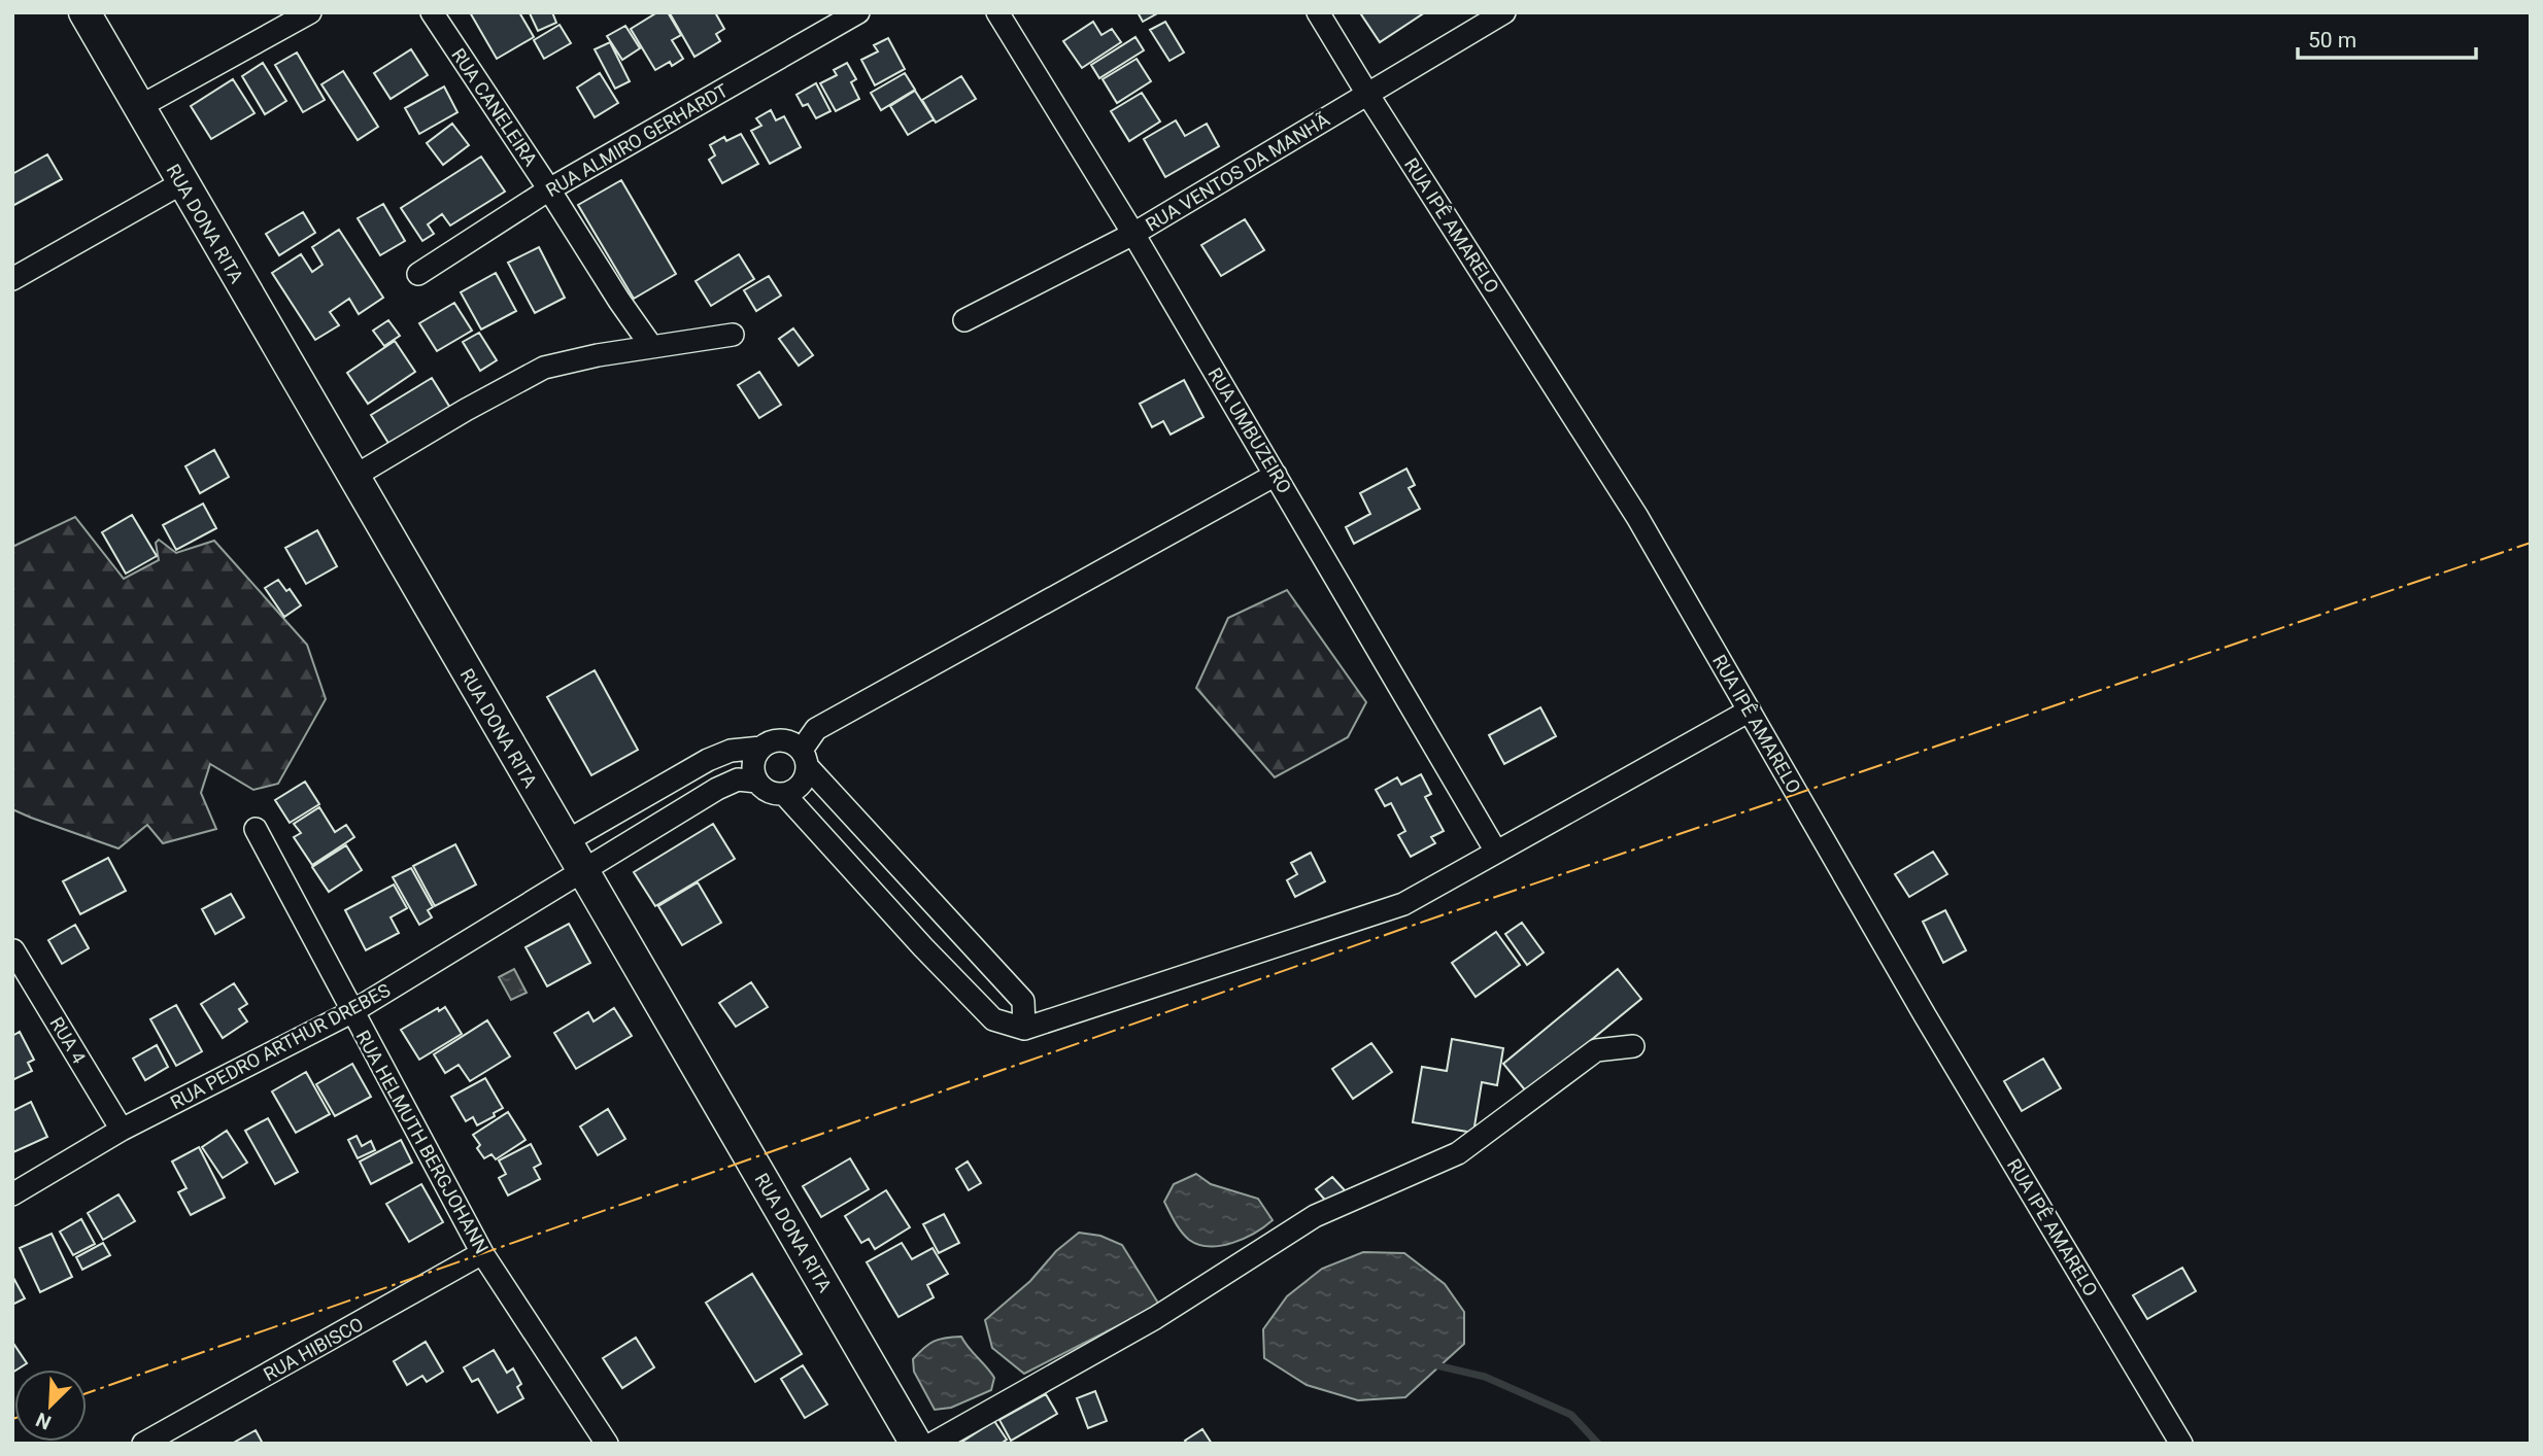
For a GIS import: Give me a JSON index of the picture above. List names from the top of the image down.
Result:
{
  "streets": {
    "main road": ["RUA DONA RITA"],
    "street": [
      "RUA CANELEIRA",
      "RUA ALMIRO GERHARDT",
      "RUA VENTOS DA MANHÃ",
      "RUA IPÊ AMARELO",
      "RUA UMBUZEIRO",
      "RUA 4",
      "RUA PEDRO ARTHUR DREBES",
      "RUA HELMUTH BERGJOHANN",
      "RUA HIBISCO"
    ]
  },
  "crossings": [
    ["RUA CANELEIRA", "RUA ALMIRO GERHARDT"],
    ["RUA VENTOS DA MANHÃ", "RUA IPÊ AMARELO"],
    ["RUA VENTOS DA MANHÃ", "RUA UMBUZEIRO"],
    ["RUA DONA RITA", "RUA PEDRO ARTHUR DREBES"],
    ["RUA 4", "RUA PEDRO ARTHUR DREBES"],
    ["RUA PEDRO ARTHUR DREBES", "RUA HELMUTH BERGJOHANN"],
    ["RUA HELMUTH BERGJOHANN", "RUA HIBISCO"]
  ],
  "scale_bar": "50 m",
  "north": "bottom left"
}
